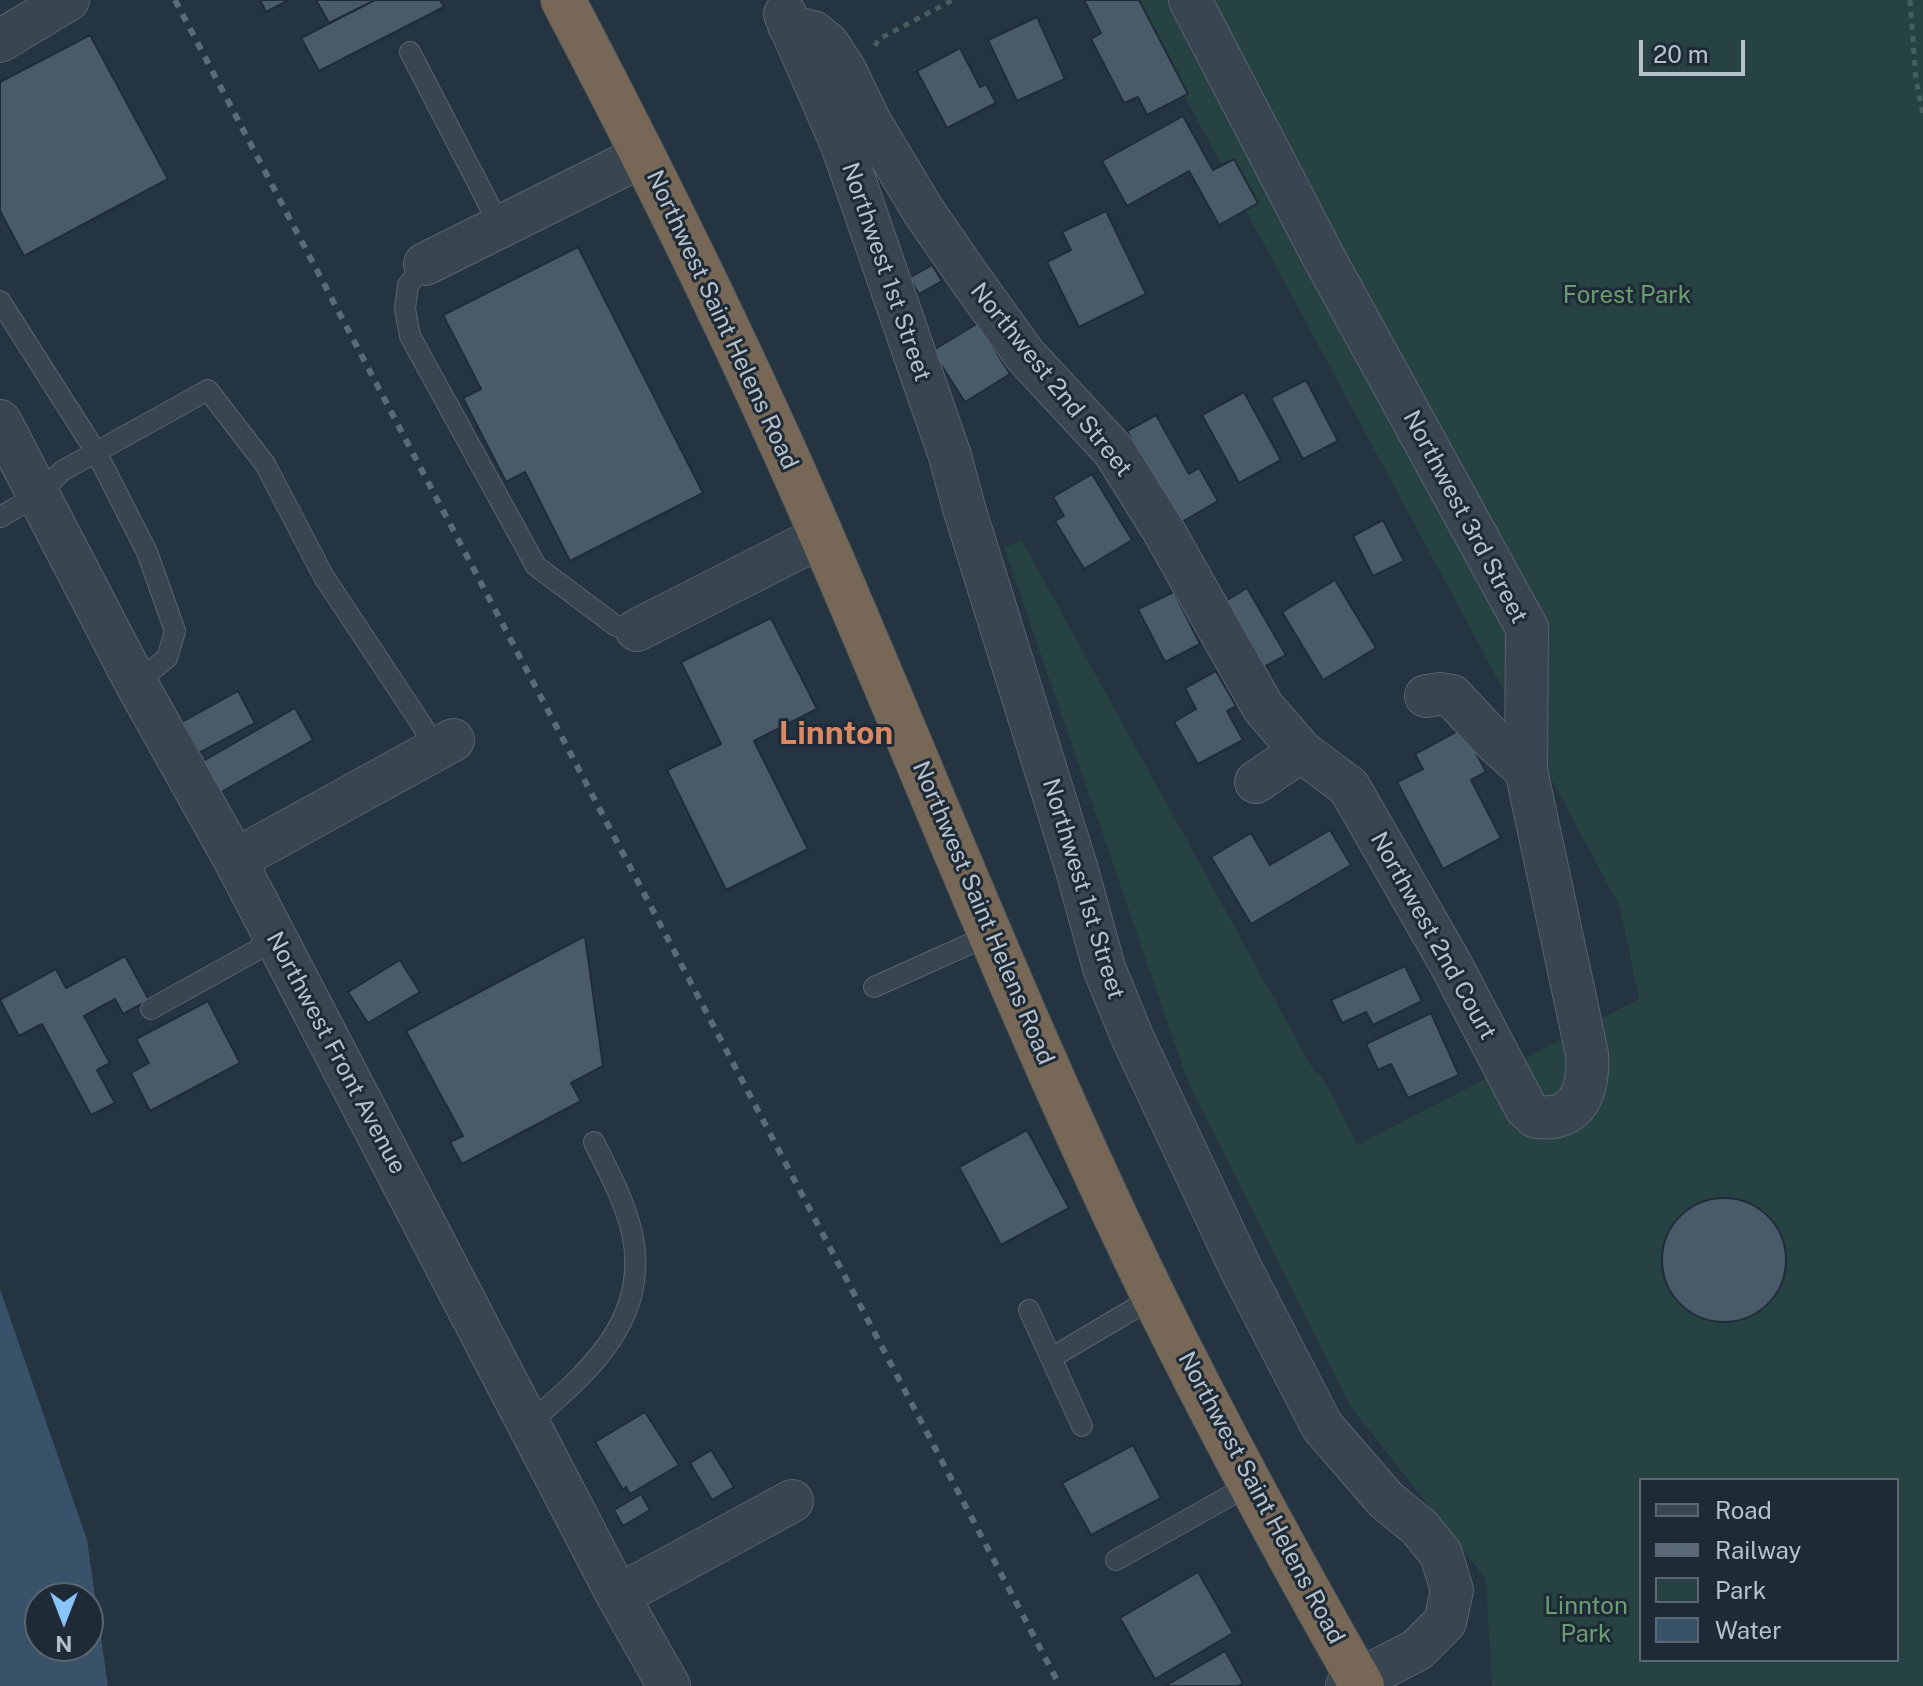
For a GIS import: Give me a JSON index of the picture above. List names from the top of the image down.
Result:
{
  "streets": {
    "highway": ["Northwest Saint Helens Road"],
    "street": [
      "Northwest 1st Street",
      "Northwest 2nd Street",
      "Northwest 3rd Street",
      "Northwest 2nd Court",
      "Northwest Front Avenue"
    ]
  },
  "crossings": [
    ["Northwest 1st Street", "Northwest Saint Helens Road"],
    ["Northwest 1st Street", "Northwest 2nd Street"],
    ["Northwest 2nd Street", "Northwest 2nd Court"],
    ["Northwest 3rd Street", "Northwest 2nd Court"]
  ],
  "districts": ["Linnton"],
  "parks": ["Forest Park", "Linnton Park"],
  "legend": [
    "Road",
    "Railway",
    "Park",
    "Water"
  ],
  "scale_bar": "20 m",
  "north": "bottom"
}
